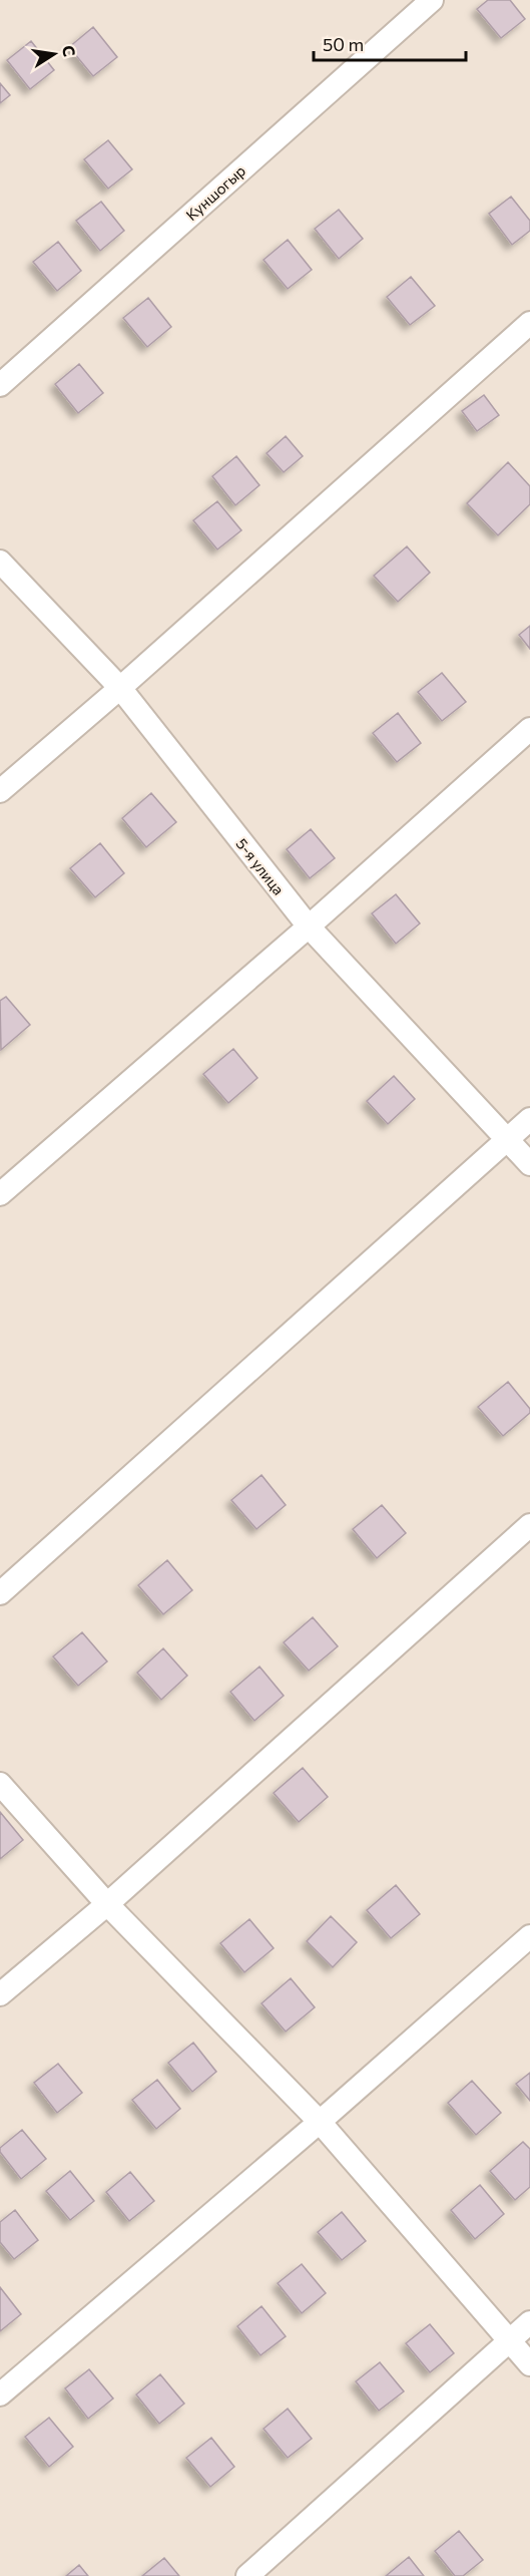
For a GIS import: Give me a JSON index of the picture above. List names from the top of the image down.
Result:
{
  "streets": {
    "street": ["Куншогыр", "5-я улица"]
  },
  "scale_bar": "50 m",
  "north": "right"
}
